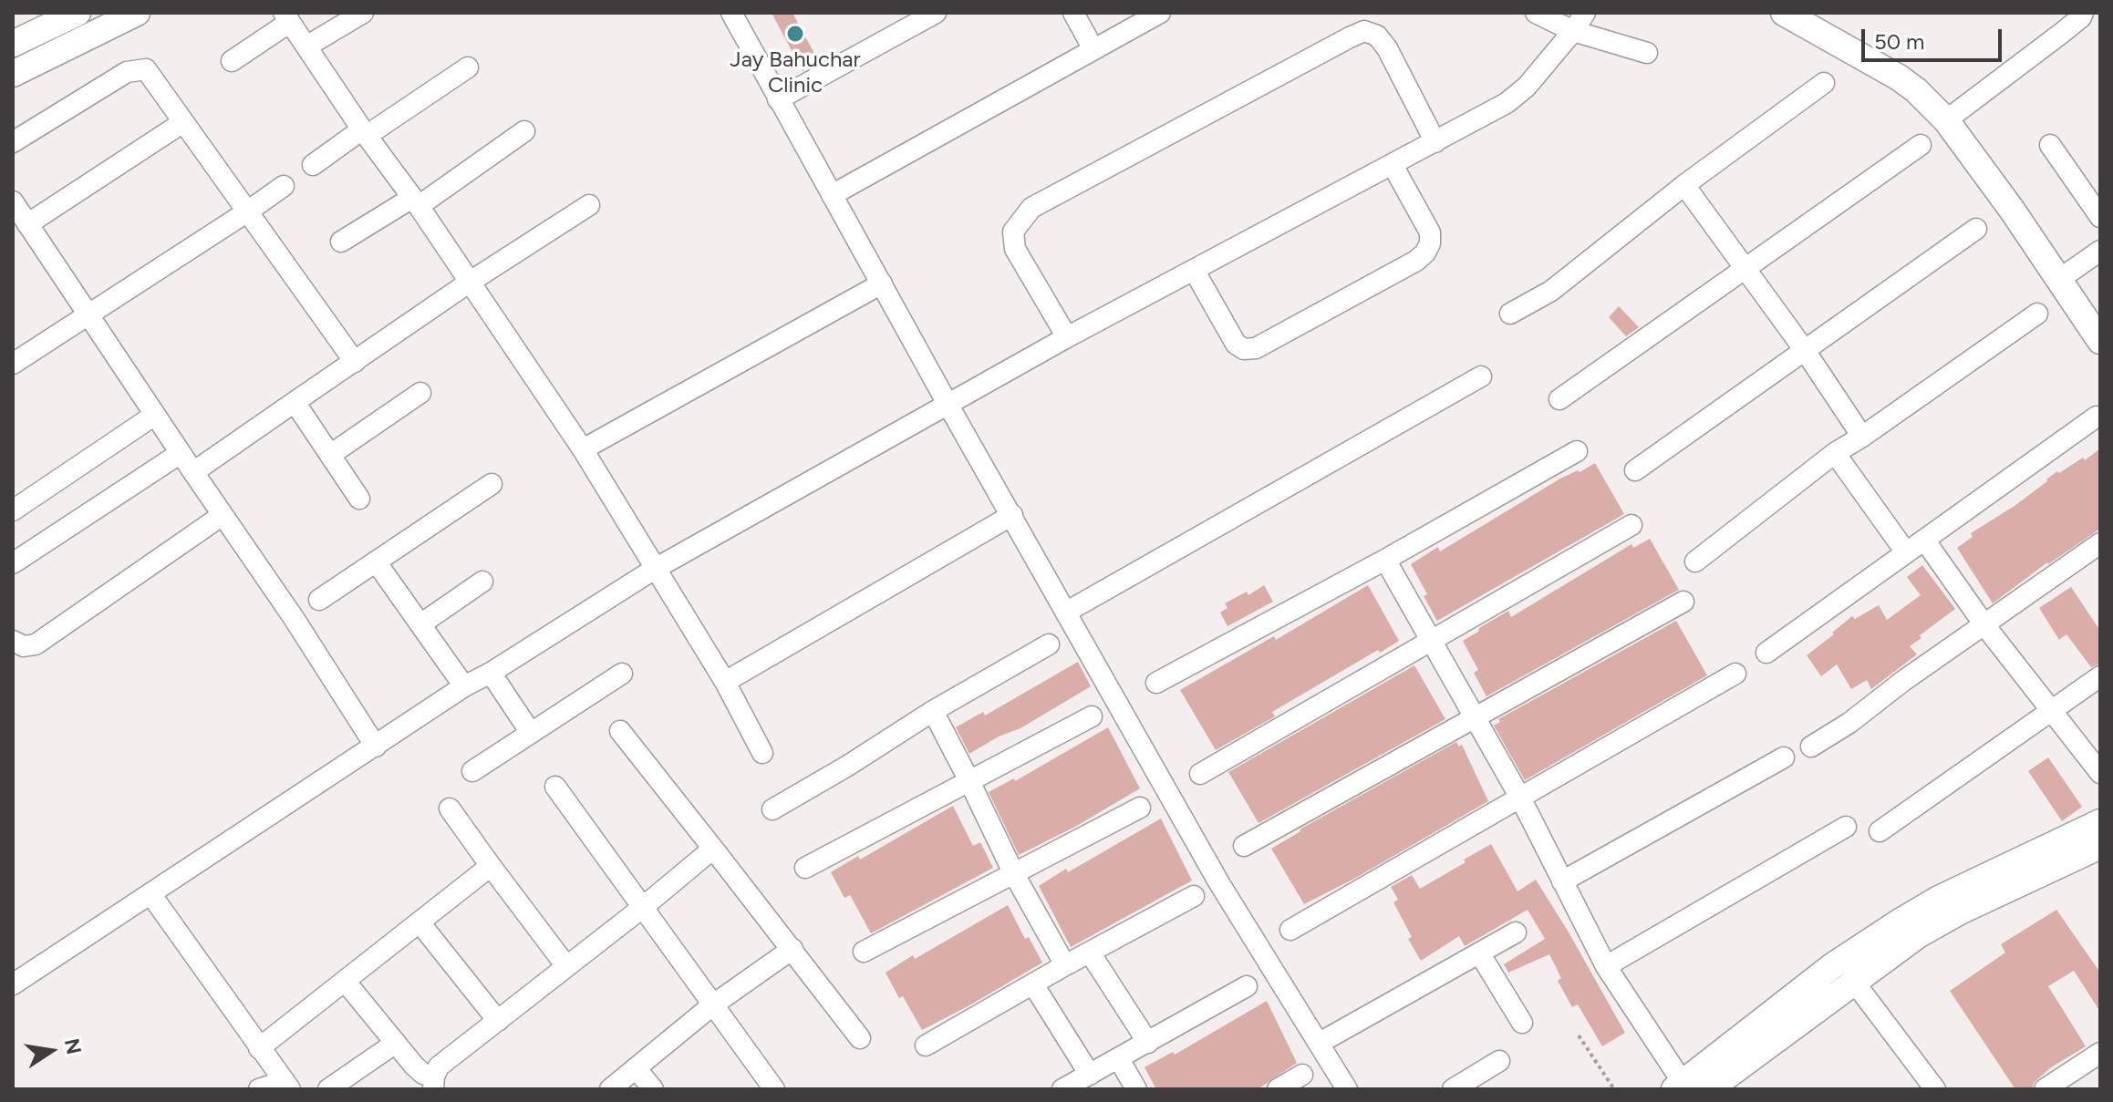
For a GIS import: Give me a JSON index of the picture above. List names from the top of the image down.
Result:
{
  "places": ["Jay Bahuchar Clinic"],
  "scale_bar": "50 m",
  "north": "right"
}
